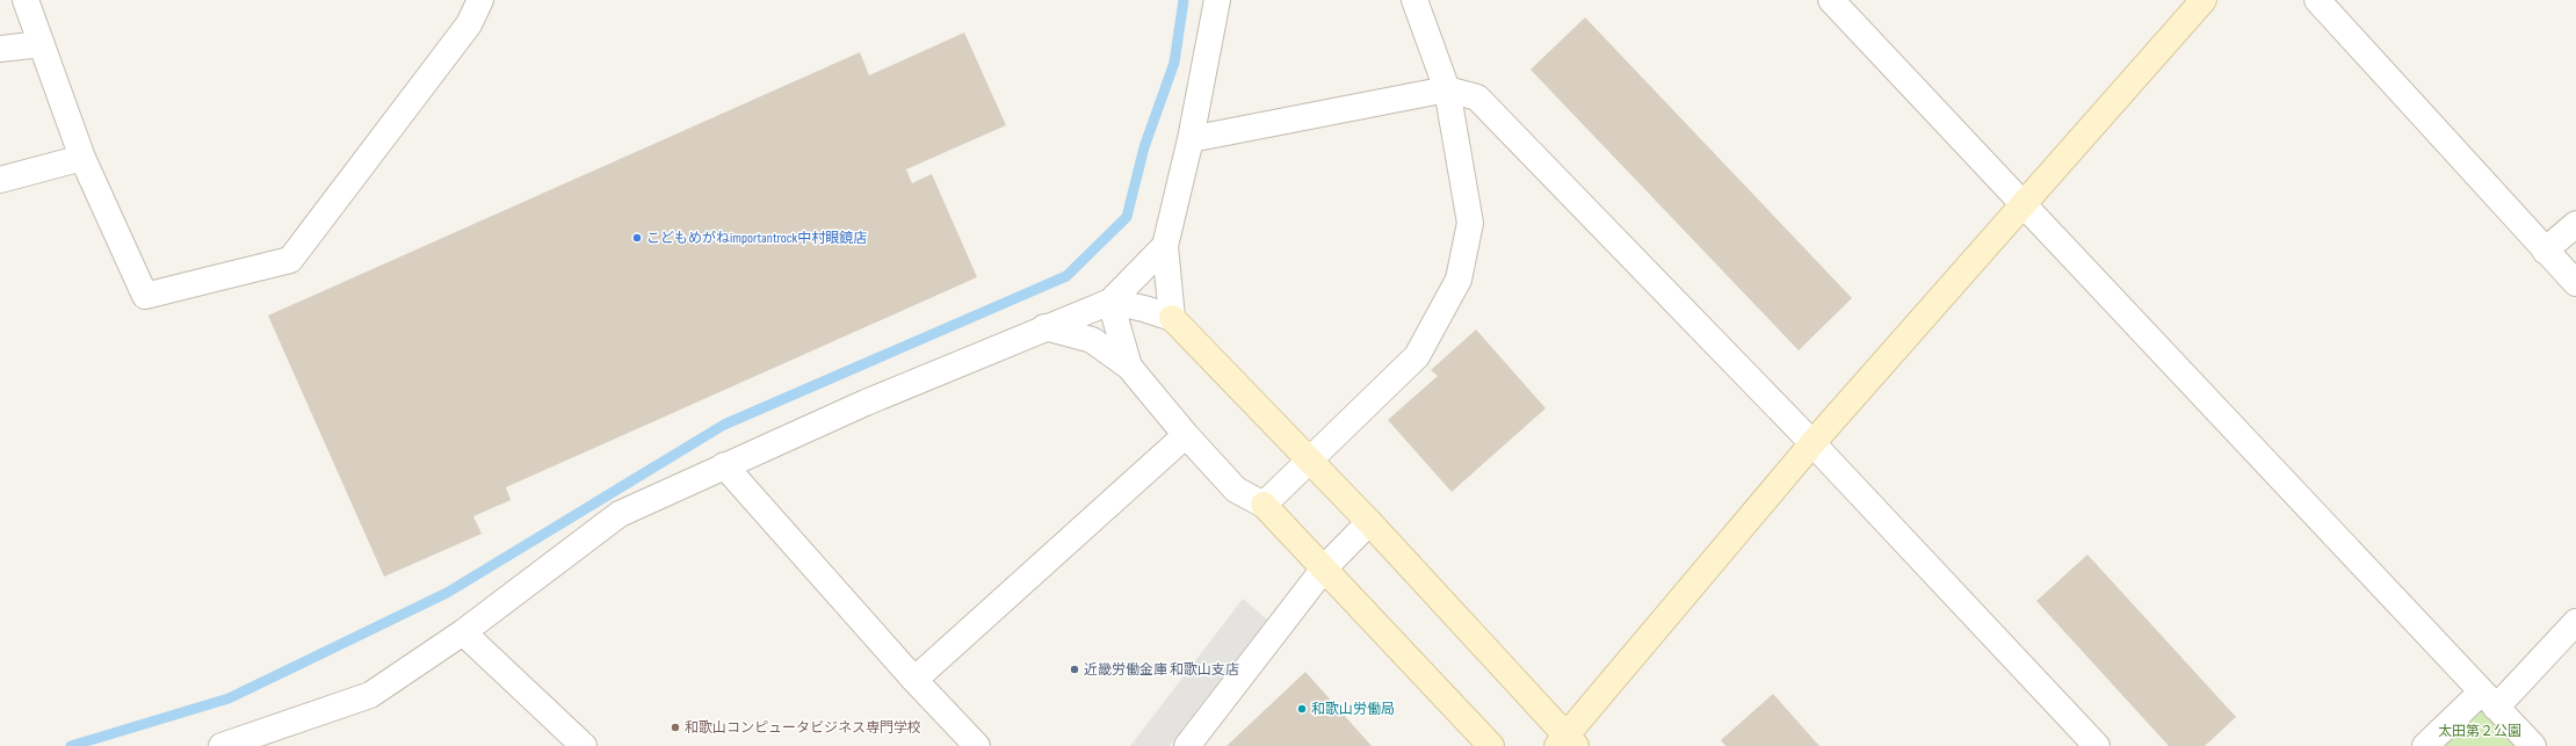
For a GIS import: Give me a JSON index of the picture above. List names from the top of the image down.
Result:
{
  "parks": ["太田第２公園"],
  "places": [
    "こどもめがねimportantrock中村眼鏡店",
    "近畿労働金庫 和歌山支店",
    "和歌山労働局",
    "和歌山コンピュータビジネス専門学校"
  ]
}
